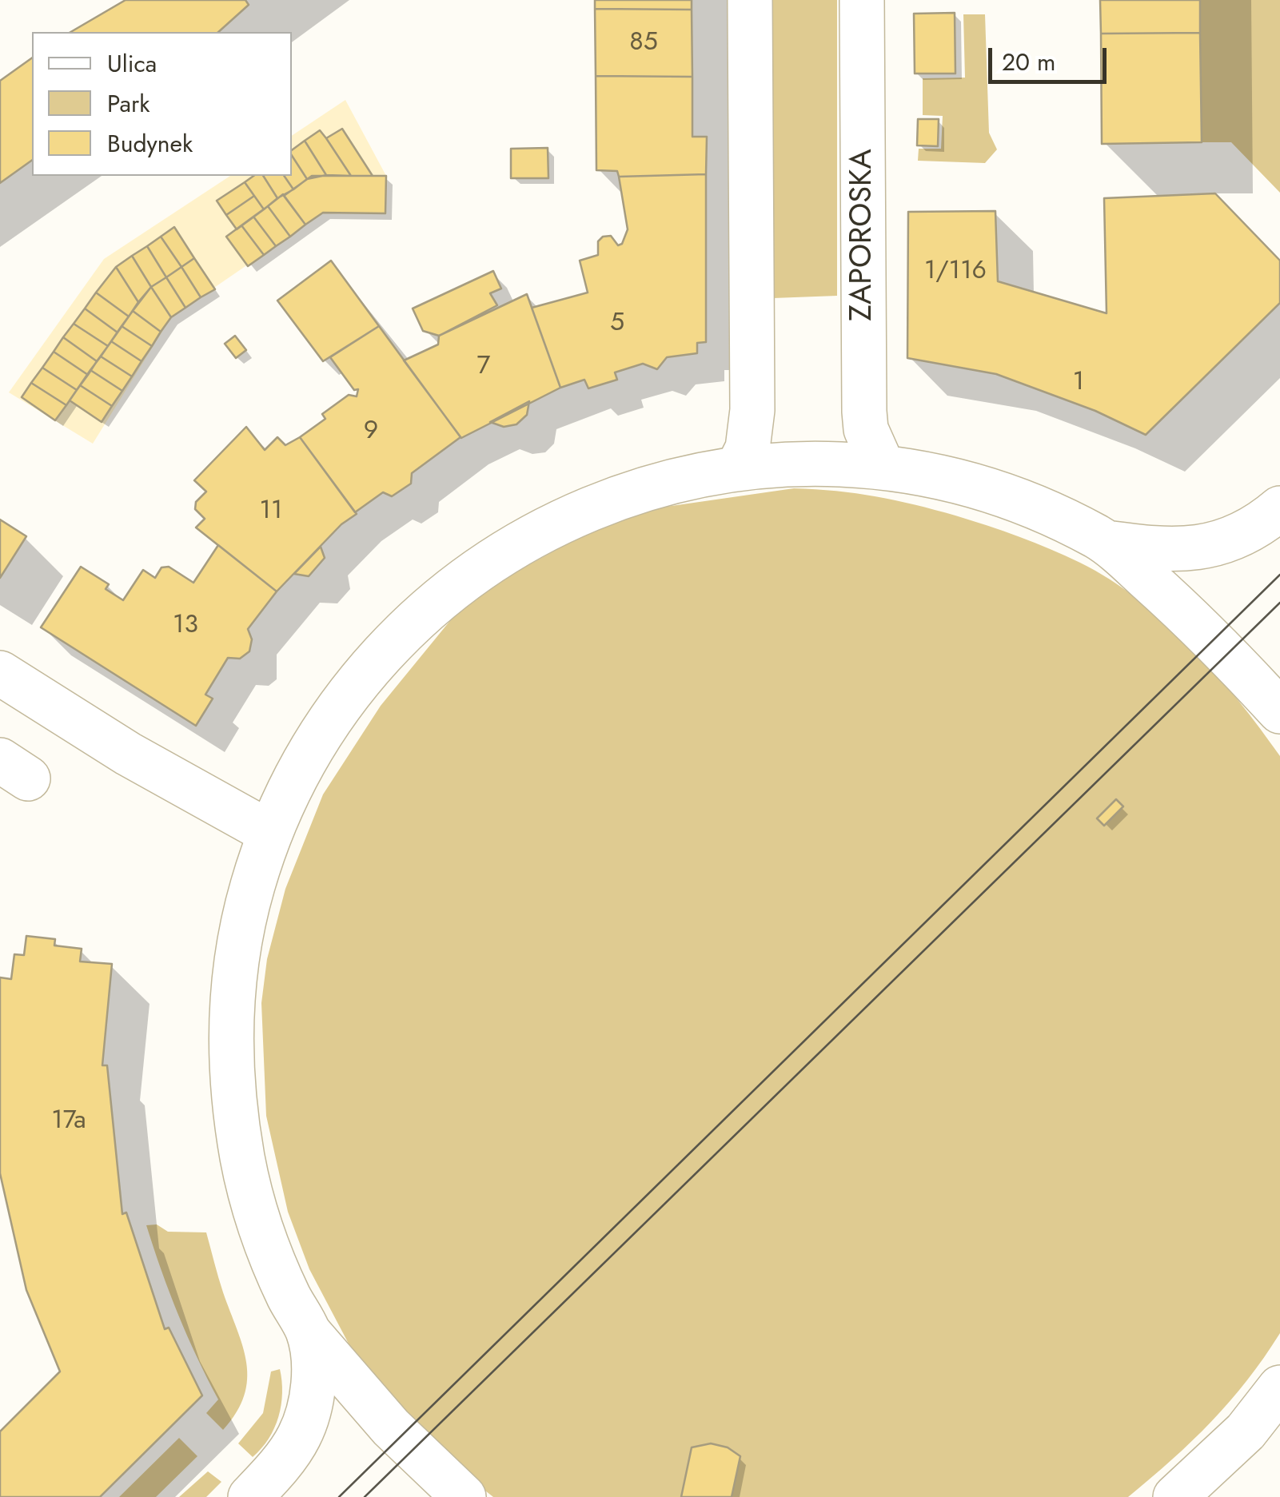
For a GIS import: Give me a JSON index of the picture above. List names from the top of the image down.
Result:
{
  "streets": {
    "main road": ["ZAPOROSKA"]
  },
  "house_numbers": [
    "85",
    "1/116",
    "5",
    "7",
    "1",
    "9",
    "11",
    "13",
    "17a"
  ],
  "legend": ["Ulica", "Park", "Budynek"],
  "scale_bar": "20 m"
}
